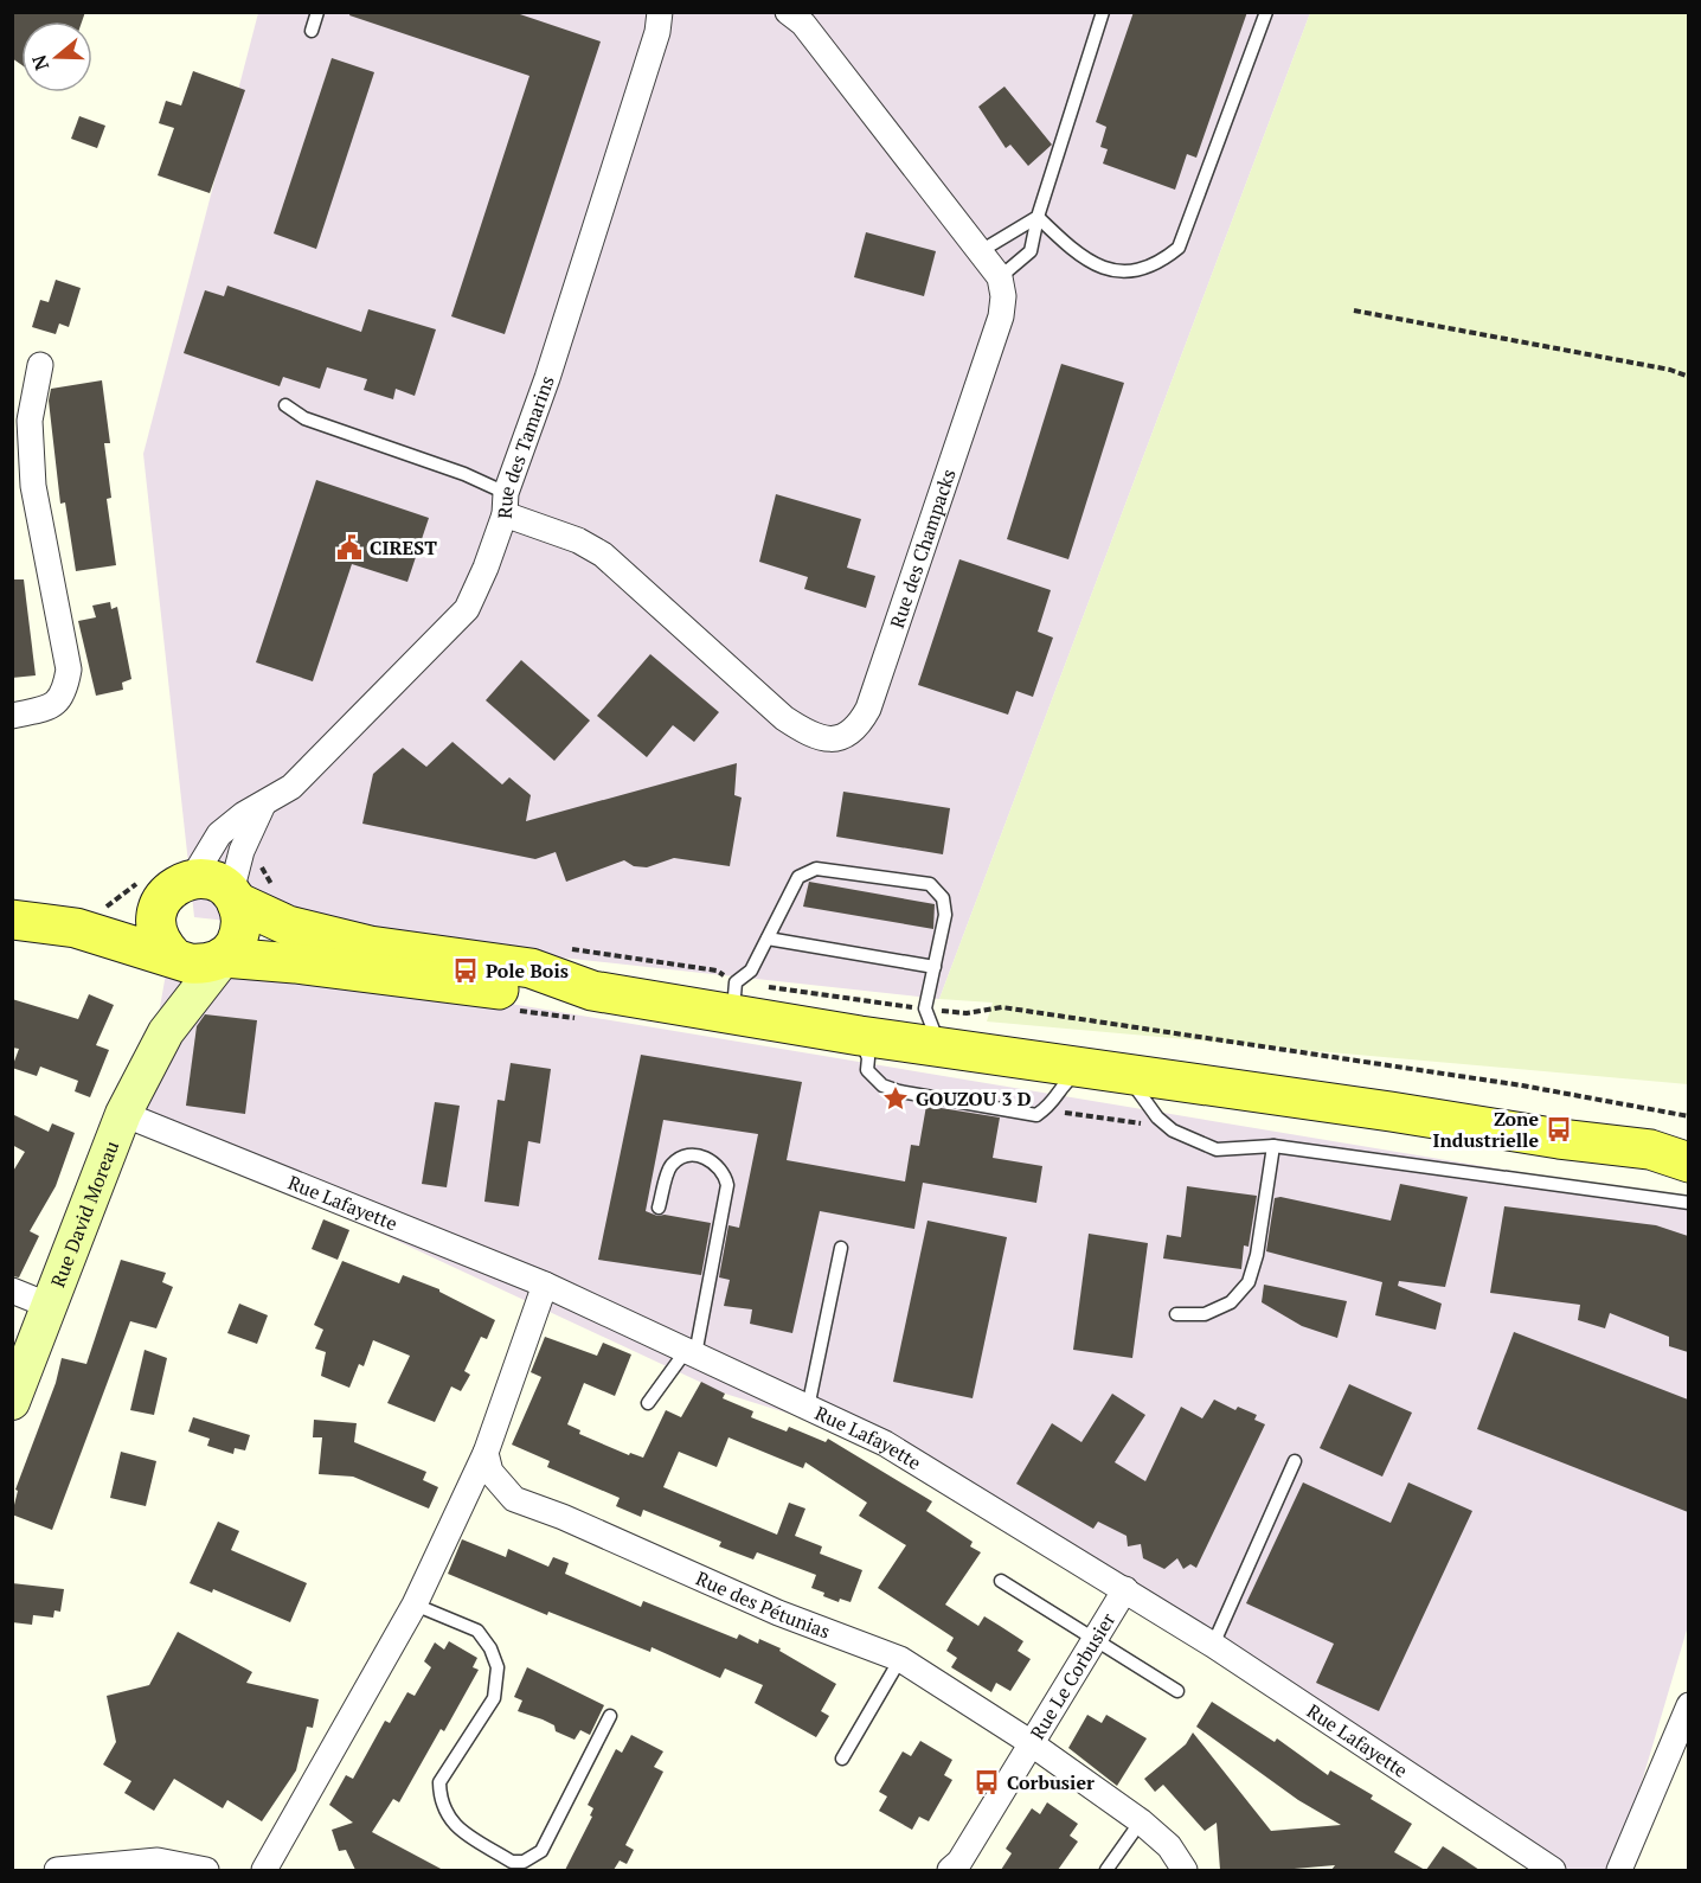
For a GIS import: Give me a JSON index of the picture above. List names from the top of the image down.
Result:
{
  "streets": {
    "street": [
      "Rue des Tamarins",
      "Rue des Champacks",
      "Rue Lafayette",
      "Rue David Moreau",
      "Rue des Pétunias",
      "Rue Le Corbusier"
    ]
  },
  "crossings": [
    ["Rue des Tamarins", "Rue des Champacks"],
    ["Rue des Tamarins", "Rue David Moreau"],
    ["Rue Lafayette", "Rue David Moreau"],
    ["Rue Lafayette", "Rue Le Corbusier"],
    ["Rue des Pétunias", "Rue Le Corbusier"]
  ],
  "places": {
    "public building": ["CIREST"],
    "bus stop": ["Pole Bois", "Zone Industrielle", "Corbusier"],
    "place": ["GOUZOU 3 D"]
  },
  "north": "left"
}
